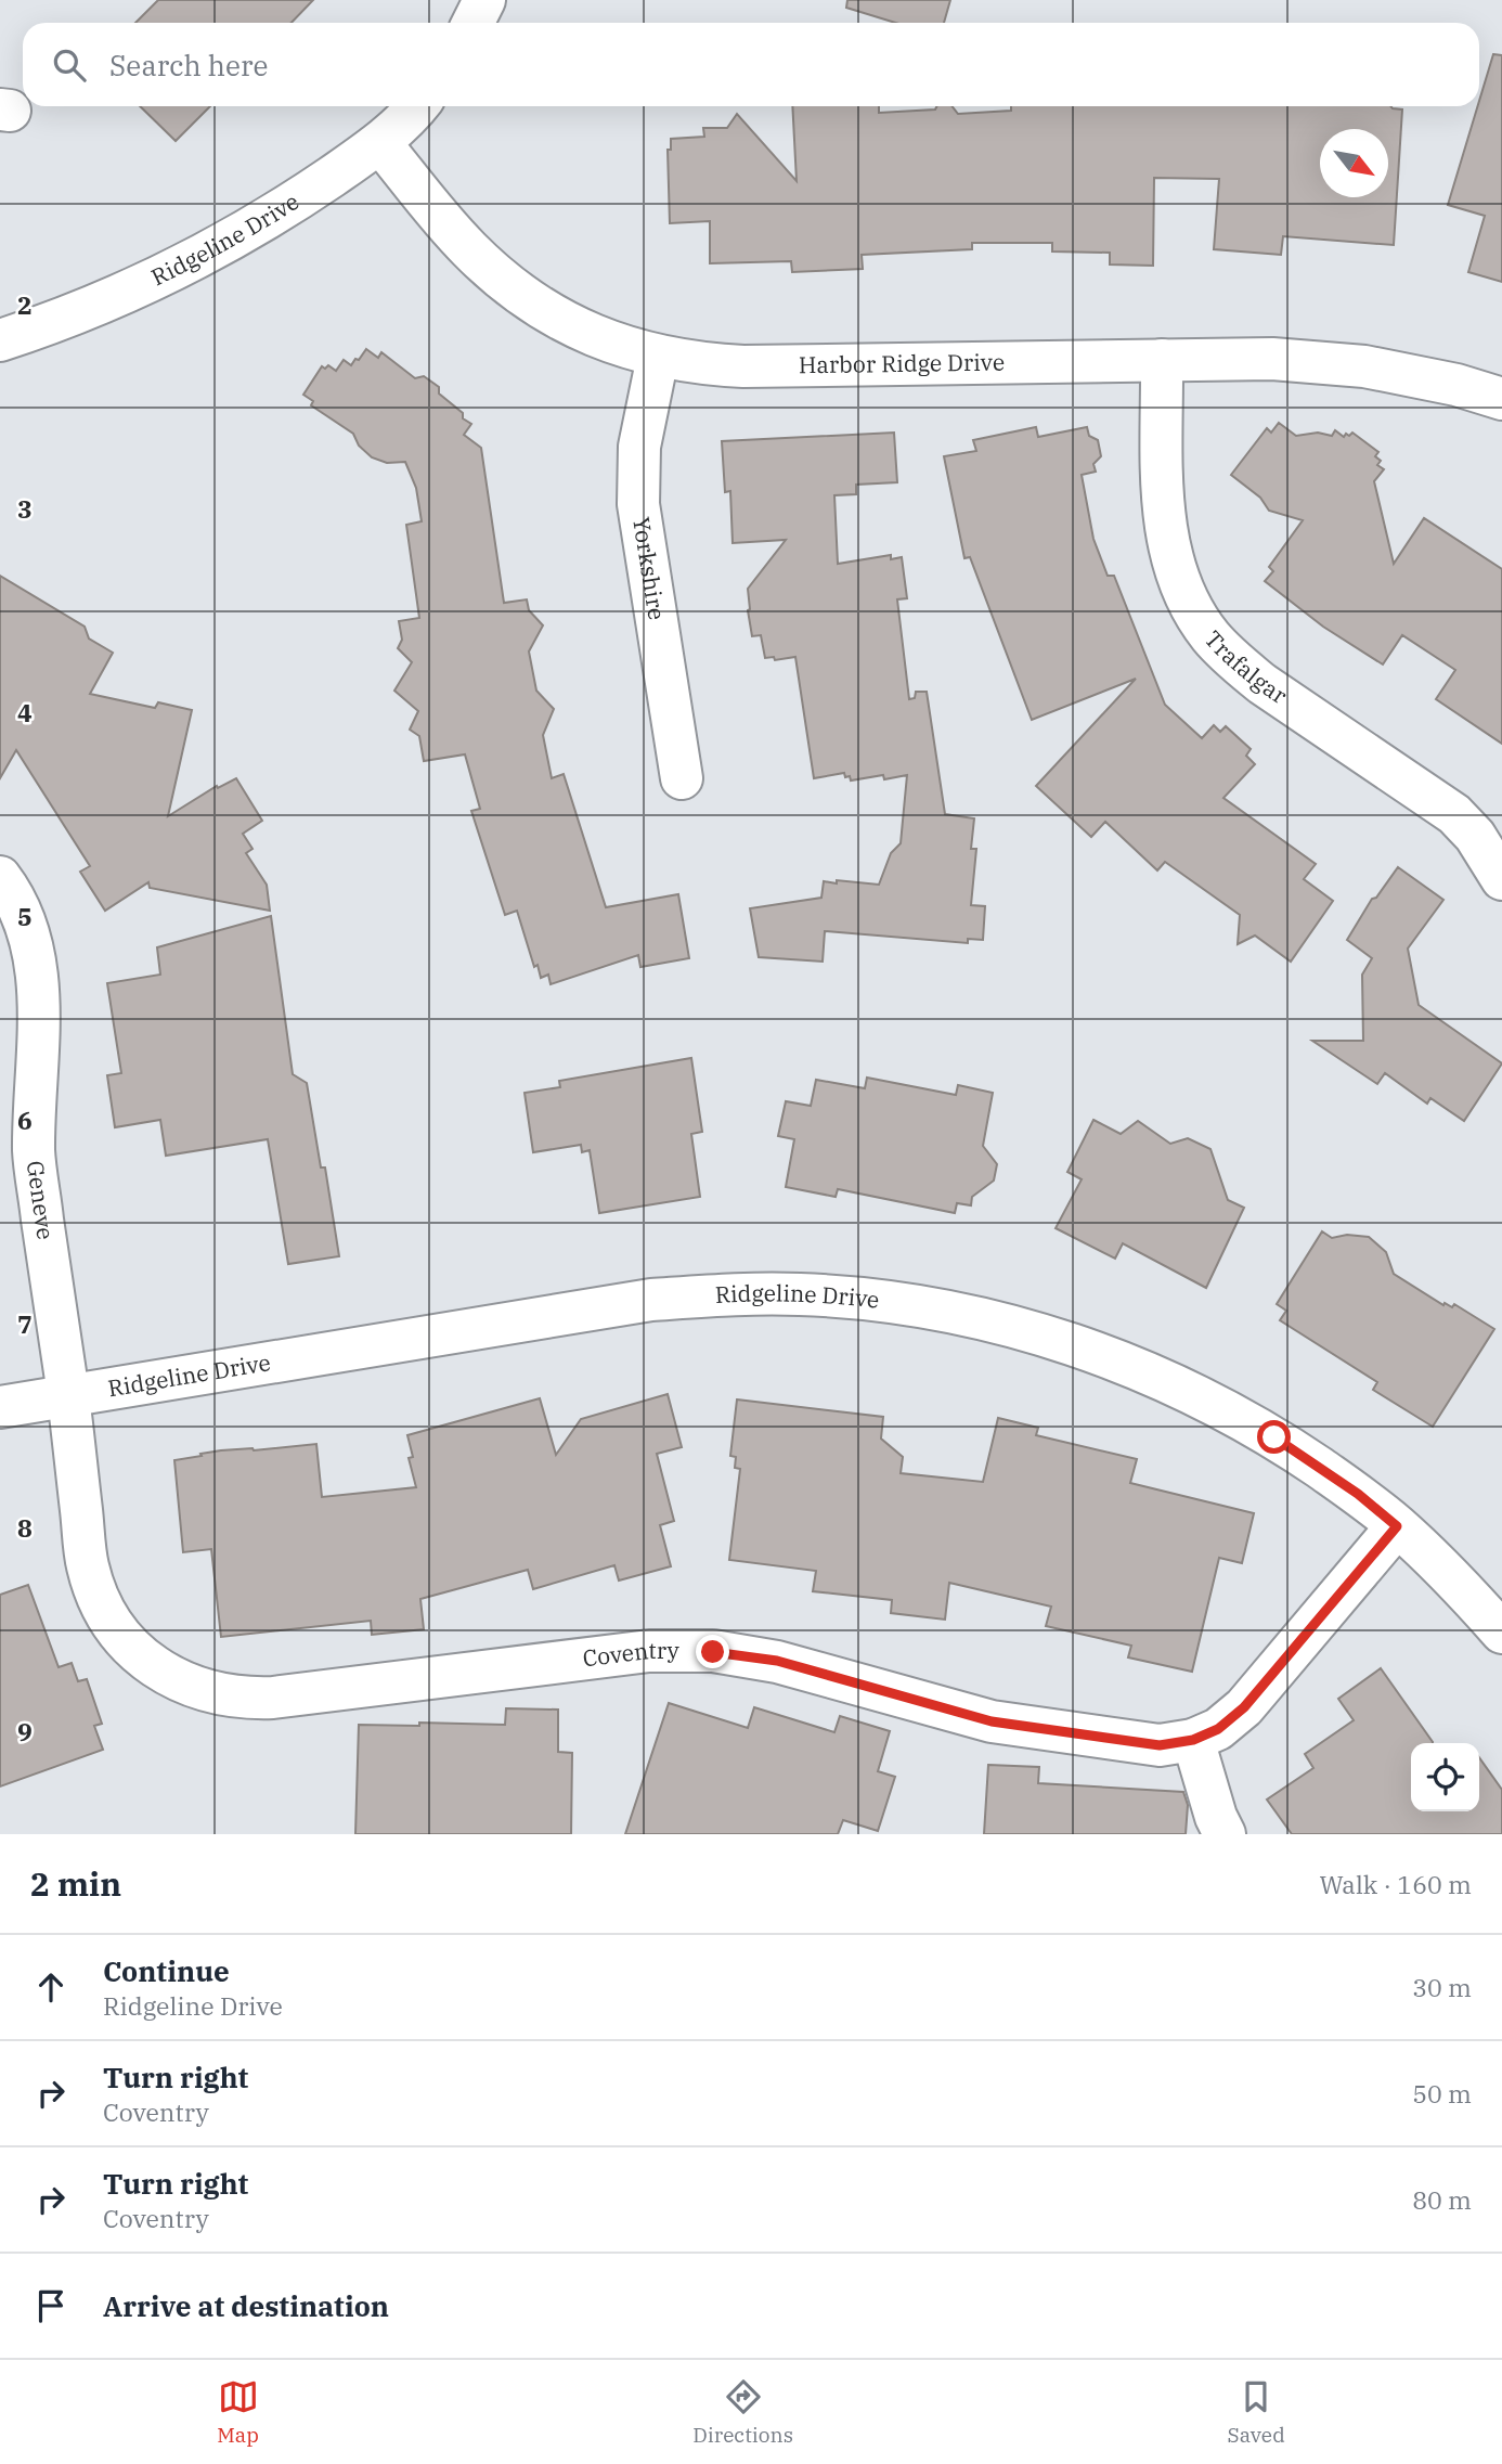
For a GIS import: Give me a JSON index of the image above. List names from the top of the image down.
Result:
{
  "streets": {
    "street": [
      "Ridgeline Drive",
      "Harbor Ridge Drive",
      "Yorkshire",
      "Trafalgar",
      "Geneve",
      "Coventry"
    ]
  },
  "crossings": [
    ["Ridgeline Drive", "Harbor Ridge Drive"],
    ["Ridgeline Drive", "Geneve"],
    ["Ridgeline Drive", "Coventry"],
    ["Harbor Ridge Drive", "Yorkshire"],
    ["Harbor Ridge Drive", "Trafalgar"],
    ["Geneve", "Coventry"]
  ],
  "north": "bottom right",
  "page": {
    "search": "Search here",
    "heading": ["2 min", "Walk · 160 m"],
    "list": [
      ["Continue", "Ridgeline Drive", "30 m"],
      ["Turn right", "Coventry", "50 m"],
      ["Turn right", "Coventry", "80 m"],
      "Arrive at destination"
    ],
    "nav": ["Map", "Directions", "Saved"]
  },
  "grid": {
    "rows": [
      "2",
      "3",
      "4",
      "5",
      "6",
      "7",
      "8",
      "9"
    ]
  }
}
